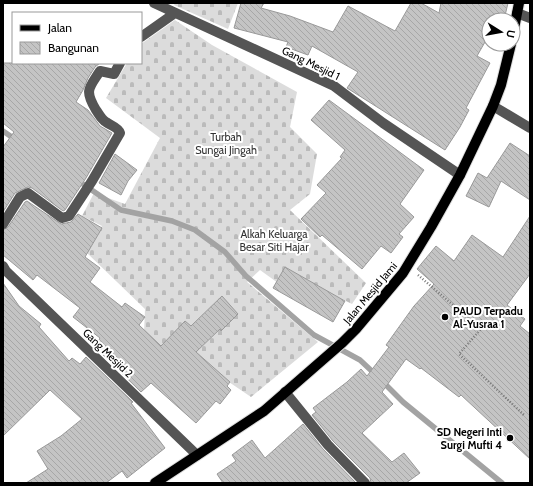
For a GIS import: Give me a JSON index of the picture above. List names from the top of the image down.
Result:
{
  "streets": {
    "main road": ["Jalan Mesjid Jami"],
    "street": ["Gang Mesjid 1", "Gang Mesjid 2"]
  },
  "crossings": [
    ["Gang Mesjid 1", "Jalan Mesjid Jami"],
    ["Jalan Mesjid Jami", "Gang Mesjid 2"]
  ],
  "parks": ["Turbah Sungai Jingah", "Alkah Keluarga Besar Siti Hajar"],
  "places": ["PAUD Terpadu Al-Yusraa 1", "SD Negeri Inti Surgi Mufti 4"],
  "legend": ["Jalan", "Bangunan"],
  "north": "right"
}
